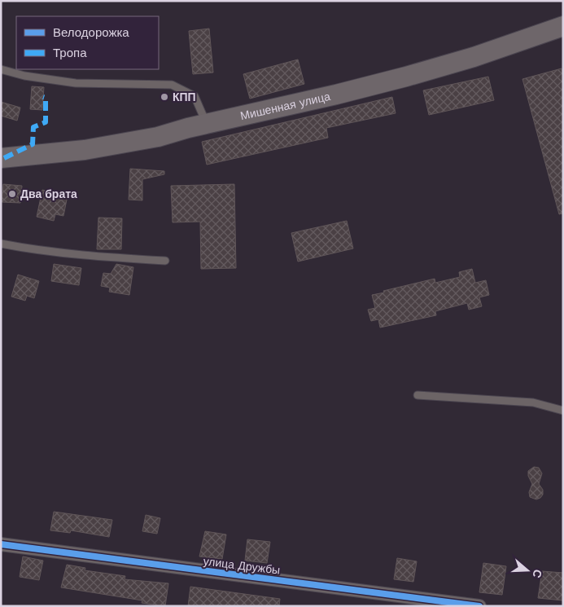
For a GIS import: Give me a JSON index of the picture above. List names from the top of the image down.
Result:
{
  "streets": {
    "main road": ["Мишенная улица"],
    "street": ["улица Дружбы"]
  },
  "places": ["КПП", "Два брата"],
  "legend": ["Велодорожка", "Тропа"],
  "north": "right"
}
